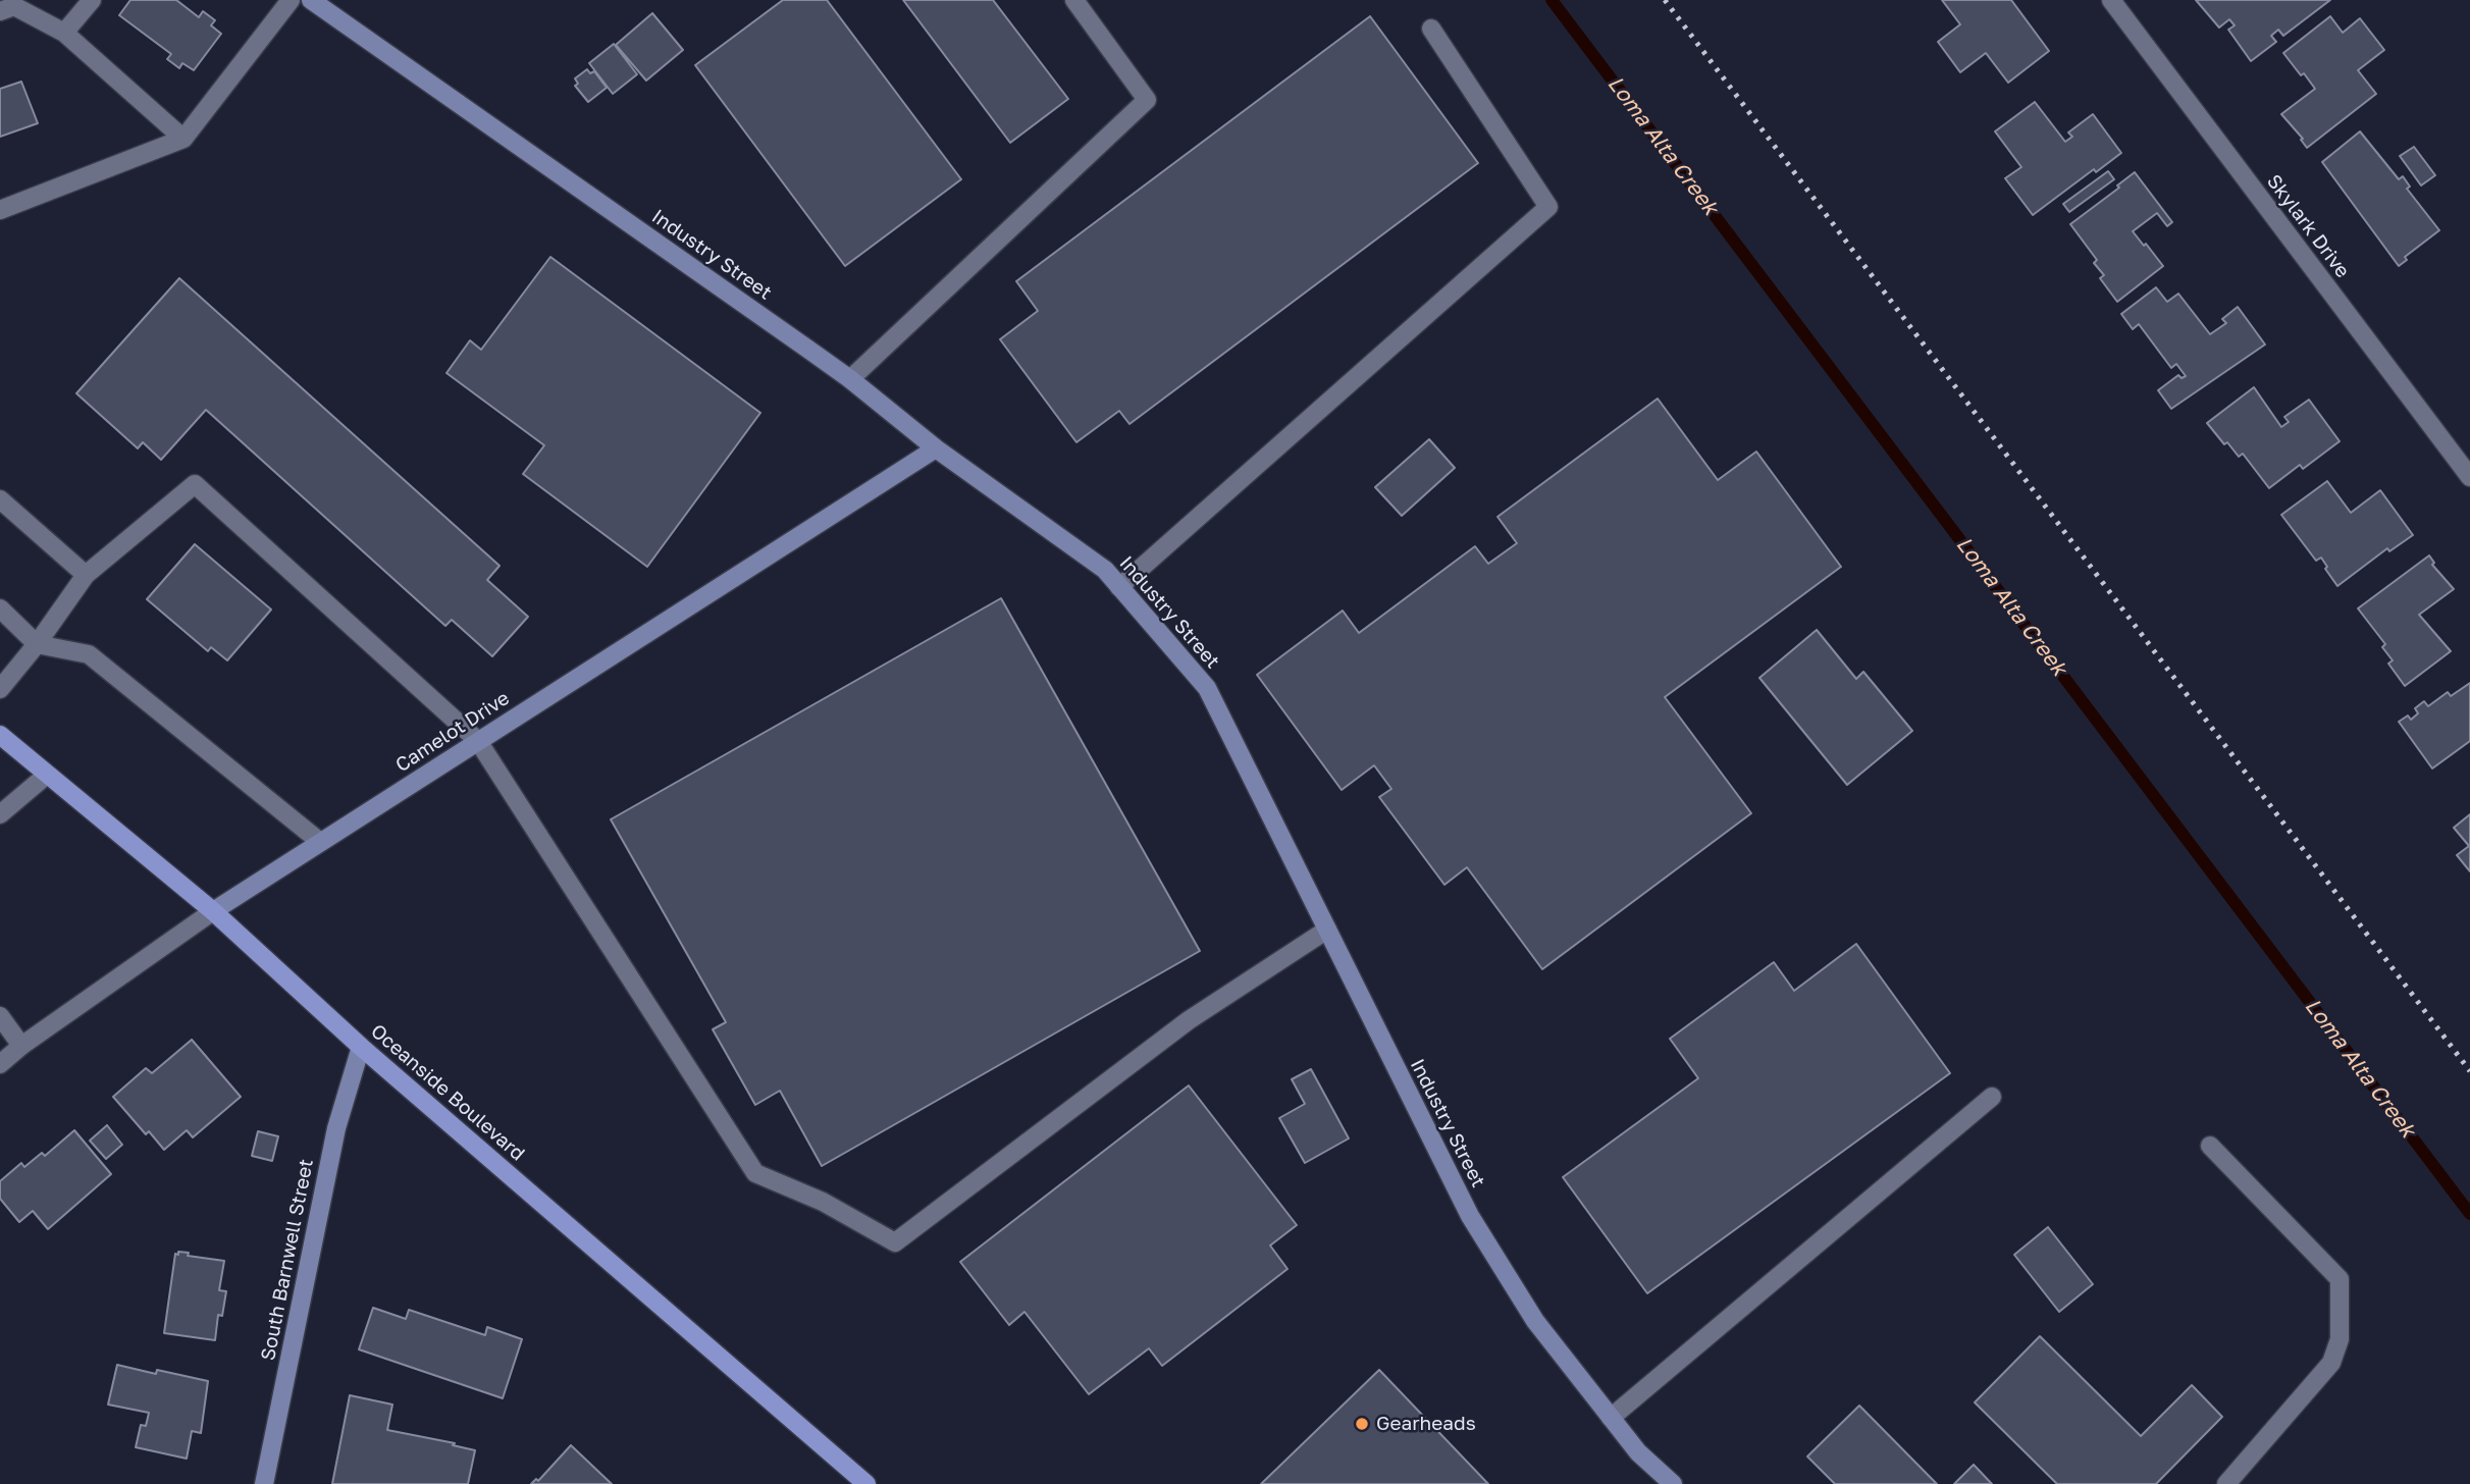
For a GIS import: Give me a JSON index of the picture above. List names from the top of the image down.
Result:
{
  "streets": {
    "main road": ["Oceanside Boulevard"],
    "street": [
      "Skylark Drive",
      "Industry Street",
      "Camelot Drive",
      "South Barnwell Street"
    ]
  },
  "crossings": [
    ["Industry Street", "Camelot Drive"],
    ["Camelot Drive", "Oceanside Boulevard"],
    ["Oceanside Boulevard", "South Barnwell Street"]
  ],
  "water": ["Loma Alta Creek"],
  "places": ["Gearheads"]
}
